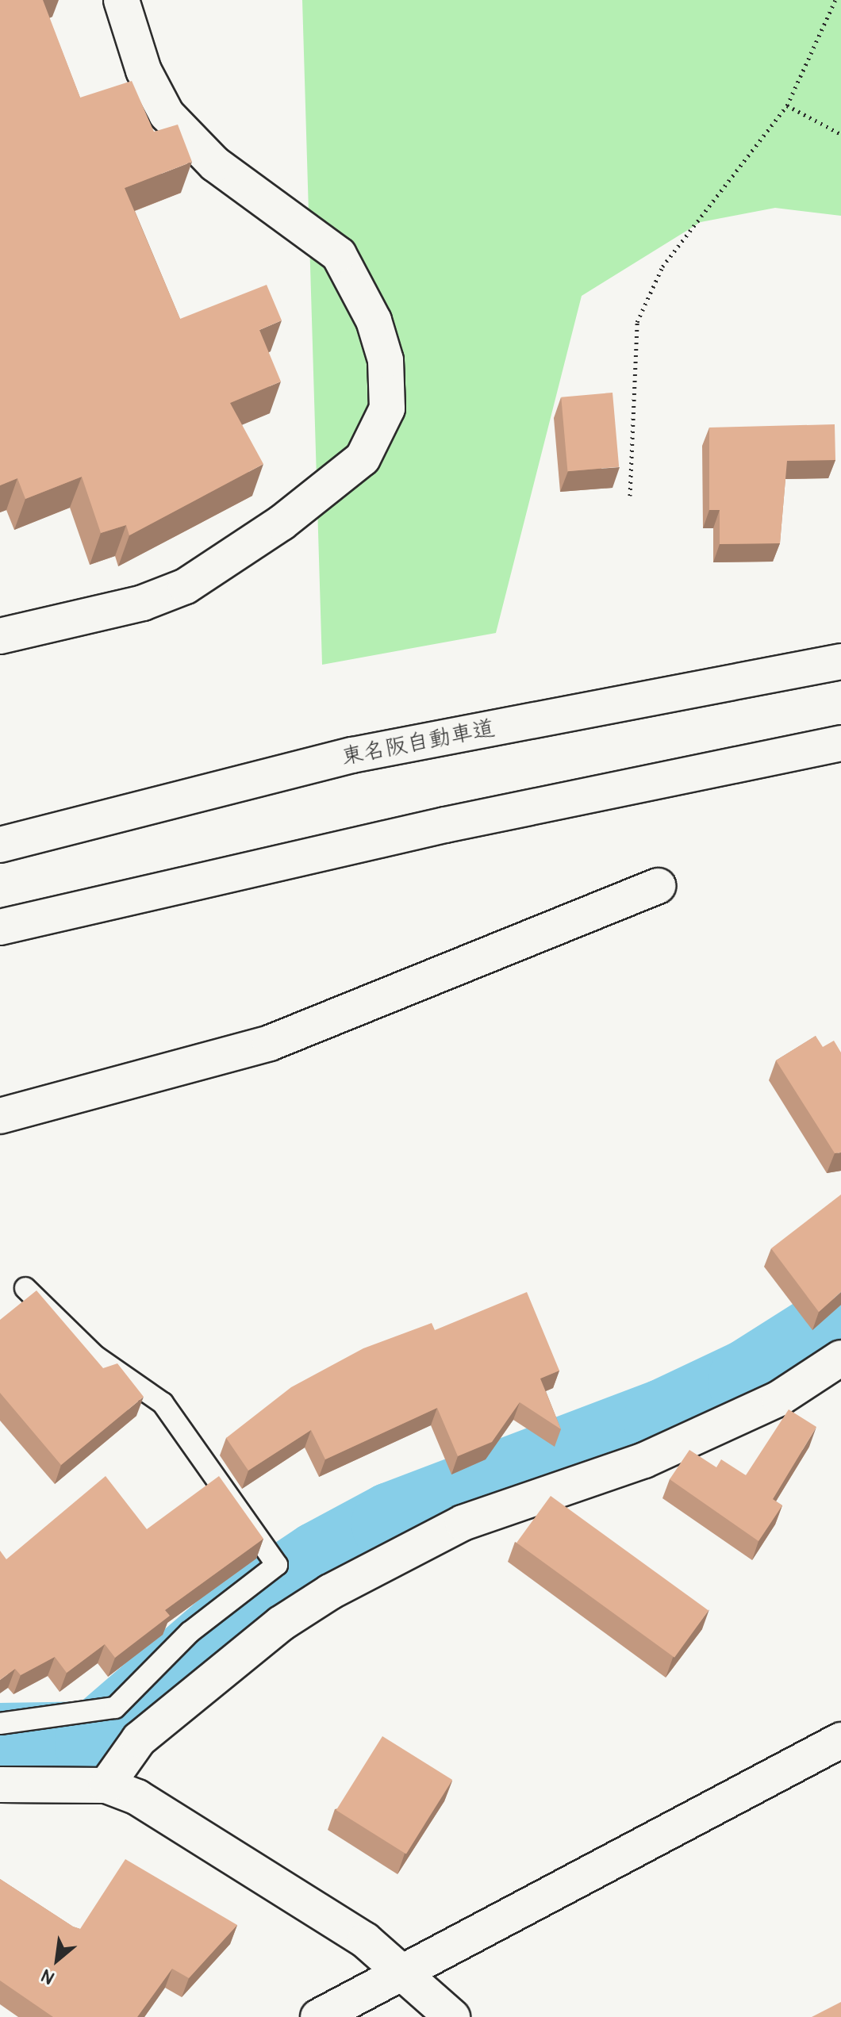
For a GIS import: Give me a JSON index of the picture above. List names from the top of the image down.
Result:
{
  "streets": {
    "main road": ["東名阪自動車道"]
  },
  "north": "bottom left"
}
